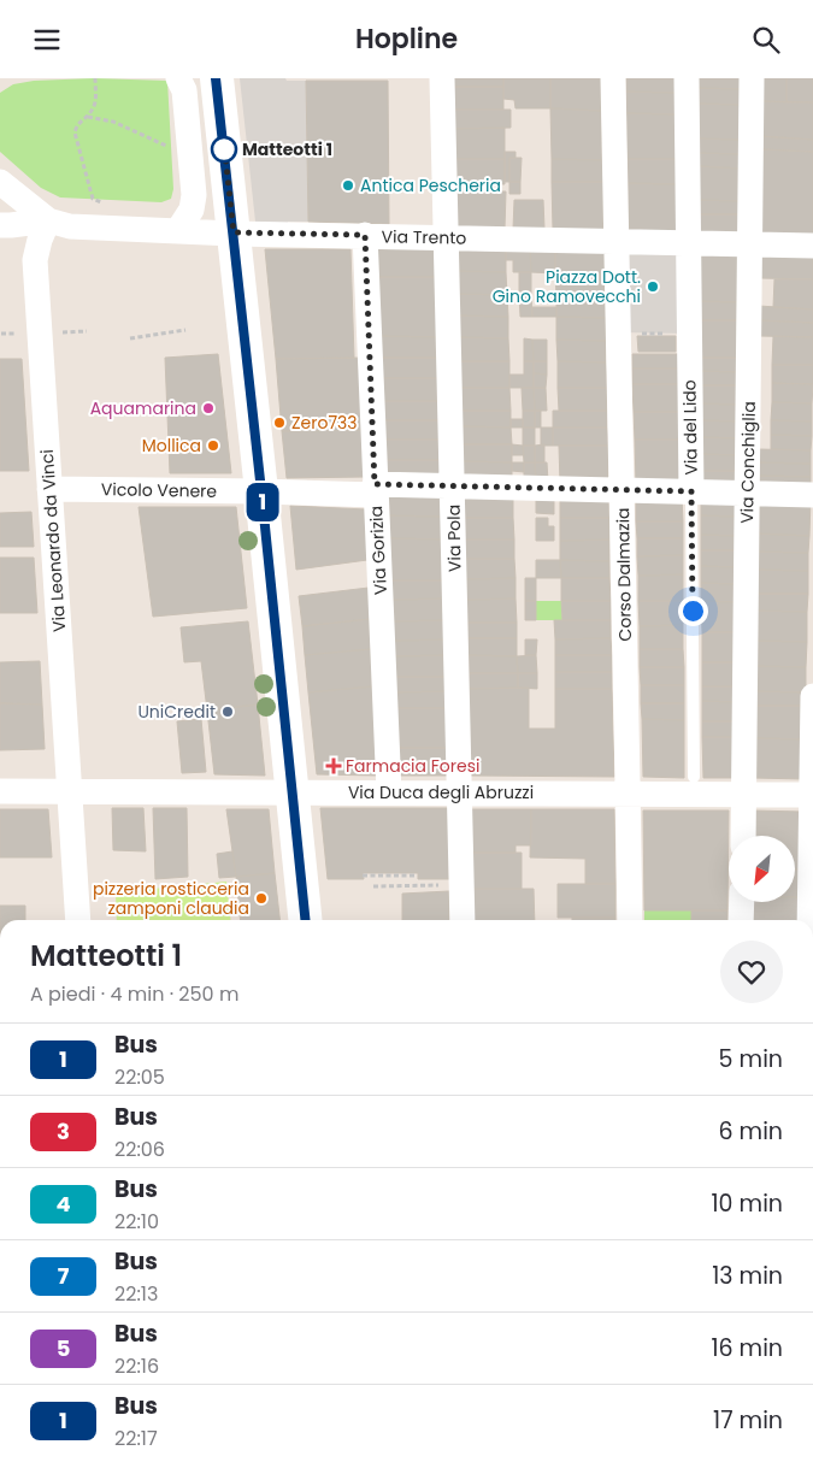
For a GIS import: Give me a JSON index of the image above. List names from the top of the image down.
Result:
{
  "streets": {
    "street": [
      "Via Trento",
      "Via del Lido",
      "Via Conchiglia",
      "Vicolo Venere",
      "Via Pola",
      "Via Leonardo da Vinci",
      "Via Gorizia",
      "Corso Dalmazia",
      "Via Duca degli Abruzzi"
    ]
  },
  "crossings": [
    ["Via Trento", "Via del Lido"],
    ["Via Trento", "Via Conchiglia"],
    ["Via Trento", "Via Pola"],
    ["Via Trento", "Via Leonardo da Vinci"],
    ["Via Trento", "Via Gorizia"],
    ["Via Trento", "Corso Dalmazia"],
    ["Via del Lido", "Vicolo Venere"],
    ["Via Conchiglia", "Vicolo Venere"],
    ["Via Conchiglia", "Via Duca degli Abruzzi"],
    ["Vicolo Venere", "Via Pola"],
    ["Vicolo Venere", "Via Leonardo da Vinci"],
    ["Vicolo Venere", "Via Gorizia"],
    ["Vicolo Venere", "Corso Dalmazia"],
    ["Via Pola", "Via Duca degli Abruzzi"],
    ["Via Leonardo da Vinci", "Via Duca degli Abruzzi"],
    ["Via Gorizia", "Via Duca degli Abruzzi"],
    ["Corso Dalmazia", "Via Duca degli Abruzzi"]
  ],
  "places": {
    "other": [
      "Matteotti 1",
      "Antica Pescheria",
      "Piazza Dott. Gino Ramovecchi",
      "Aquamarina",
      "Zero733",
      "Mollica",
      "UniCredit",
      "pizzeria rosticceria zamponi claudia"
    ],
    "health": ["Farmacia Foresi"]
  },
  "lines": ["bus line 1"],
  "north": "bottom left",
  "page": {
    "header": "Hopline",
    "on_map": "1",
    "heading": ["Matteotti 1", "A piedi · 4 min · 250 m"],
    "list": [
      {
        "mark": "1",
        "name": "Bus",
        "note": "22:05",
        "value": "5 min"
      },
      {
        "mark": "3",
        "name": "Bus",
        "note": "22:06",
        "value": "6 min"
      },
      {
        "mark": "4",
        "name": "Bus",
        "note": "22:10",
        "value": "10 min"
      },
      {
        "mark": "7",
        "name": "Bus",
        "note": "22:13",
        "value": "13 min"
      },
      {
        "mark": "5",
        "name": "Bus",
        "note": "22:16",
        "value": "16 min"
      },
      {
        "mark": "1",
        "name": "Bus",
        "note": "22:17",
        "value": "17 min"
      }
    ]
  }
}
